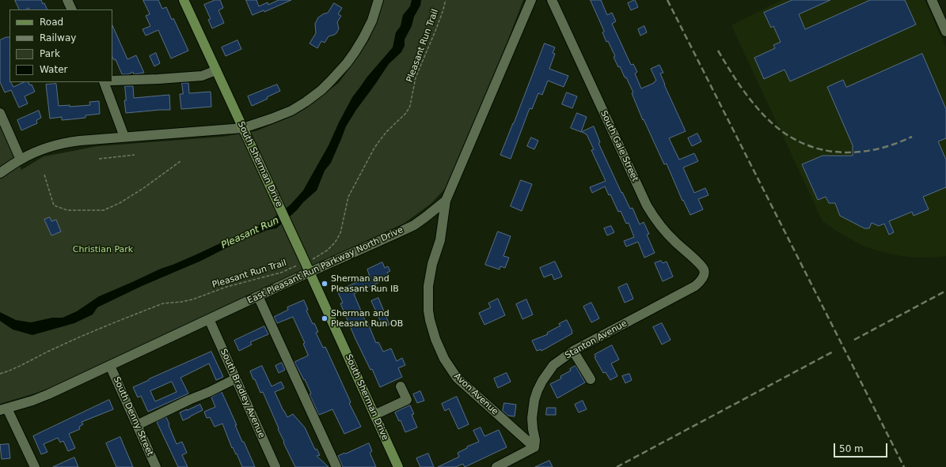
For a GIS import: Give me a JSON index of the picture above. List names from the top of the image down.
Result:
{
  "streets": {
    "main road": ["South Sherman Drive"],
    "street": [
      "South Gale Street",
      "East Pleasant Run Parkway North Drive",
      "Stanton Avenue",
      "South Bradley Avenue",
      "Avon Avenue",
      "South Denny Street"
    ],
    "path": ["Pleasant Run Trail"]
  },
  "crossings": [
    ["Pleasant Run Trail", "South Sherman Drive"],
    ["South Gale Street", "Stanton Avenue"],
    ["South Sherman Drive", "East Pleasant Run Parkway North Drive"],
    ["East Pleasant Run Parkway North Drive", "South Bradley Avenue"],
    ["East Pleasant Run Parkway North Drive", "Avon Avenue"],
    ["East Pleasant Run Parkway North Drive", "South Denny Street"],
    ["Stanton Avenue", "Avon Avenue"]
  ],
  "water": ["Pleasant Run"],
  "parks": ["Christian Park"],
  "places": ["Sherman and Pleasant Run IB", "Sherman and Pleasant Run OB"],
  "legend": [
    "Road",
    "Railway",
    "Park",
    "Water"
  ],
  "scale_bar": "50 m"
}
